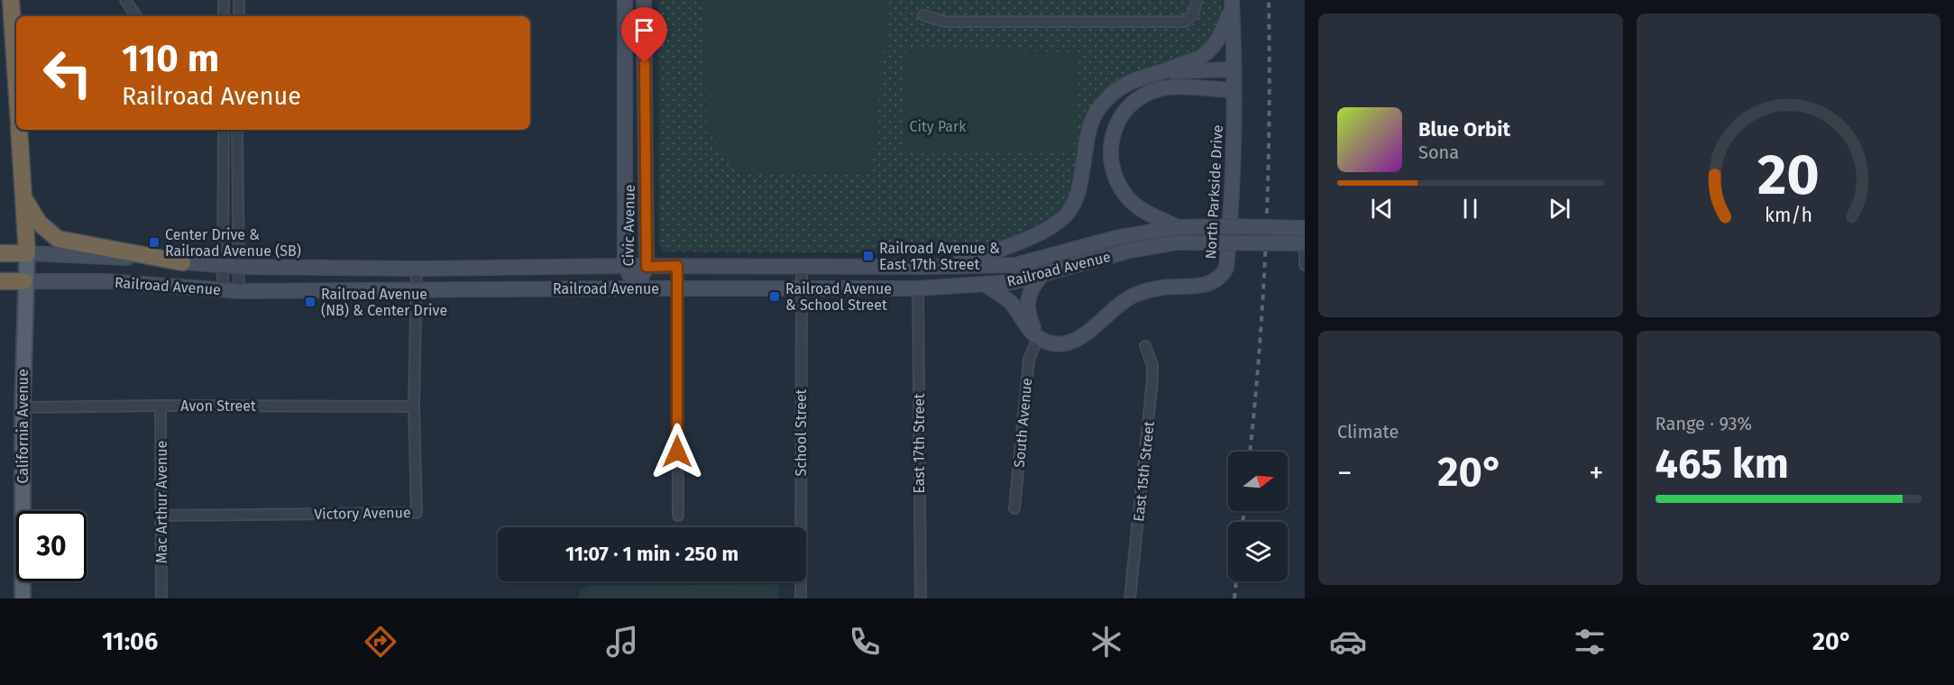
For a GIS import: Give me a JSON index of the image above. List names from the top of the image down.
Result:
{
  "streets": {
    "highway": ["Railroad Avenue"],
    "main road": ["North Parkside Drive", "Civic Avenue", "California Avenue"],
    "street": [
      "Avon Street",
      "South Avenue",
      "School Street",
      "East 17th Street",
      "East 15th Street",
      "Mac Arthur Avenue",
      "Victory Avenue"
    ]
  },
  "crossings": [
    ["North Parkside Drive", "South Avenue"],
    ["Civic Avenue", "Railroad Avenue"],
    ["Railroad Avenue", "California Avenue"],
    ["Railroad Avenue", "School Street"],
    ["Railroad Avenue", "East 17th Street"],
    ["Railroad Avenue", "Victory Avenue"],
    ["Avon Street", "California Avenue"],
    ["Avon Street", "Mac Arthur Avenue"],
    ["Avon Street", "Victory Avenue"],
    ["Mac Arthur Avenue", "Victory Avenue"]
  ],
  "parks": ["City Park"],
  "places": {
    "transit": [
      "Center Drive & Railroad Avenue (SB)",
      "Railroad Avenue & East 17th Street",
      "Railroad Avenue & School Street",
      "Railroad Avenue (NB) & Center Drive"
    ]
  },
  "north": "right",
  "page": {
    "turn": ["110 m", "Railroad Avenue"],
    "song": ["Blue Orbit", "Sona"],
    "tile": [
      "Climate",
      ["Range · 93%", "465 km"]
    ],
    "heat": ["−", "20°", "+"],
    "limit": "30",
    "trip": "11:07 · 1 min · 250 m",
    "tabs": ["11:06", "20°"],
    "gauge": ["20", "km/h"]
  }
}
